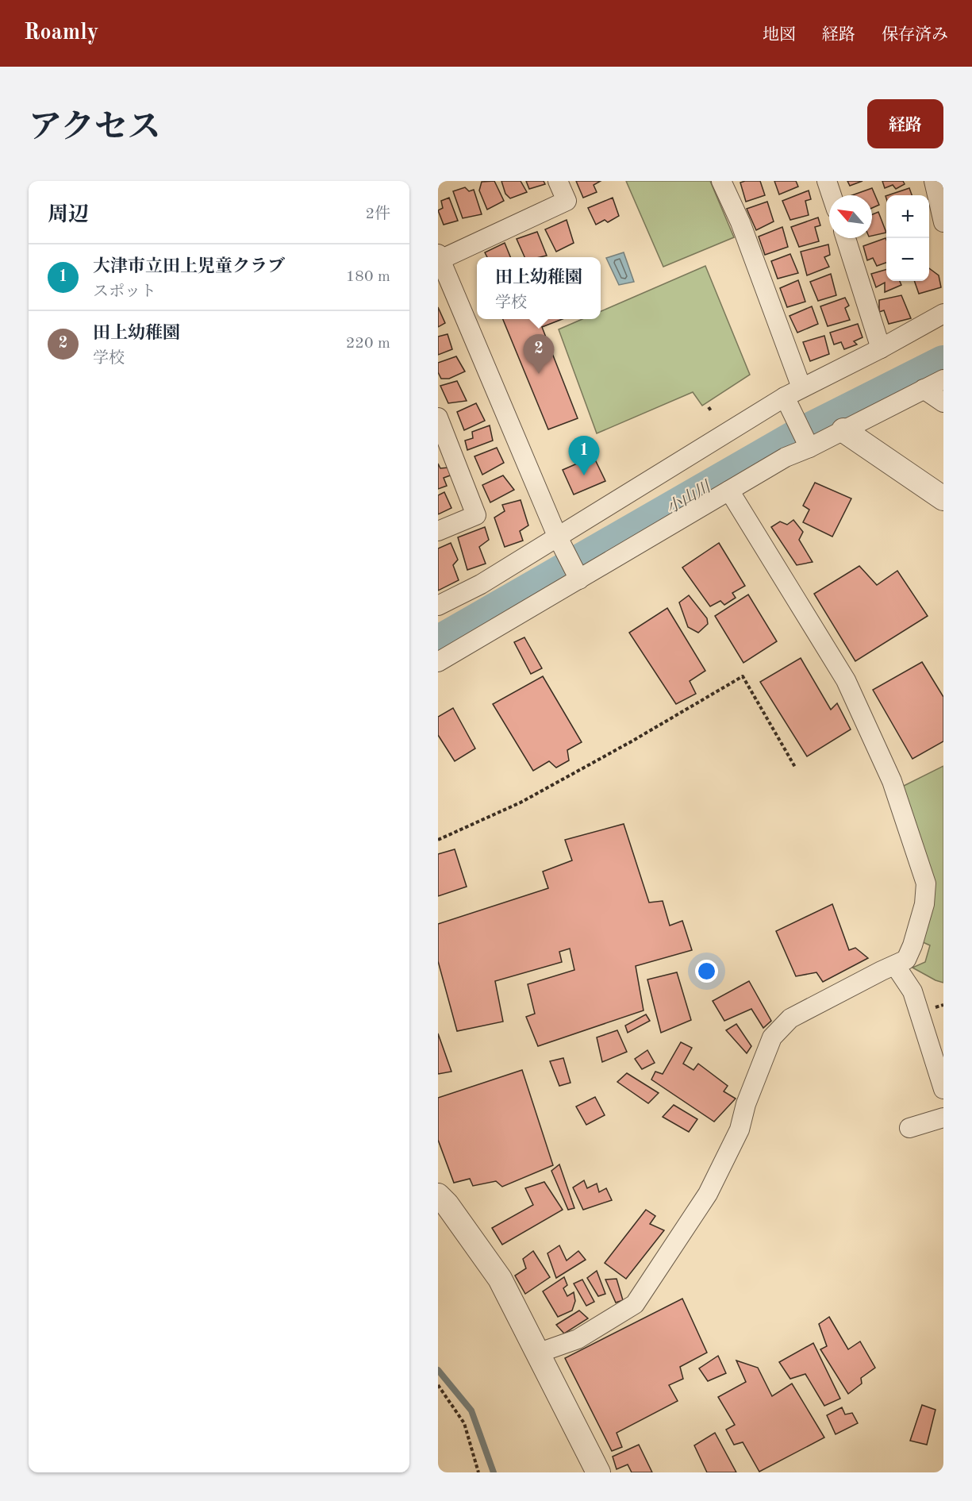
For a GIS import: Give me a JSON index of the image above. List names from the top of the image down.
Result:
{
  "water": ["小山川"],
  "north": "top left",
  "page": {
    "header": "Roamly",
    "nav": ["地図", "経路", "保存済み"],
    "title": "アクセス",
    "buttons": "経路",
    "heading": ["周辺", "2件"],
    "map_buttons": ["+", "−"],
    "list": [
      {
        "mark": "1",
        "name": "大津市立田上児童クラブ",
        "note": "スポット",
        "value": "180 m"
      },
      {
        "mark": "2",
        "name": "田上幼稚園",
        "note": "学校",
        "value": "220 m"
      }
    ],
    "popup": ["田上幼稚園", "学校"],
    "pins": ["2", "1"]
  }
}
